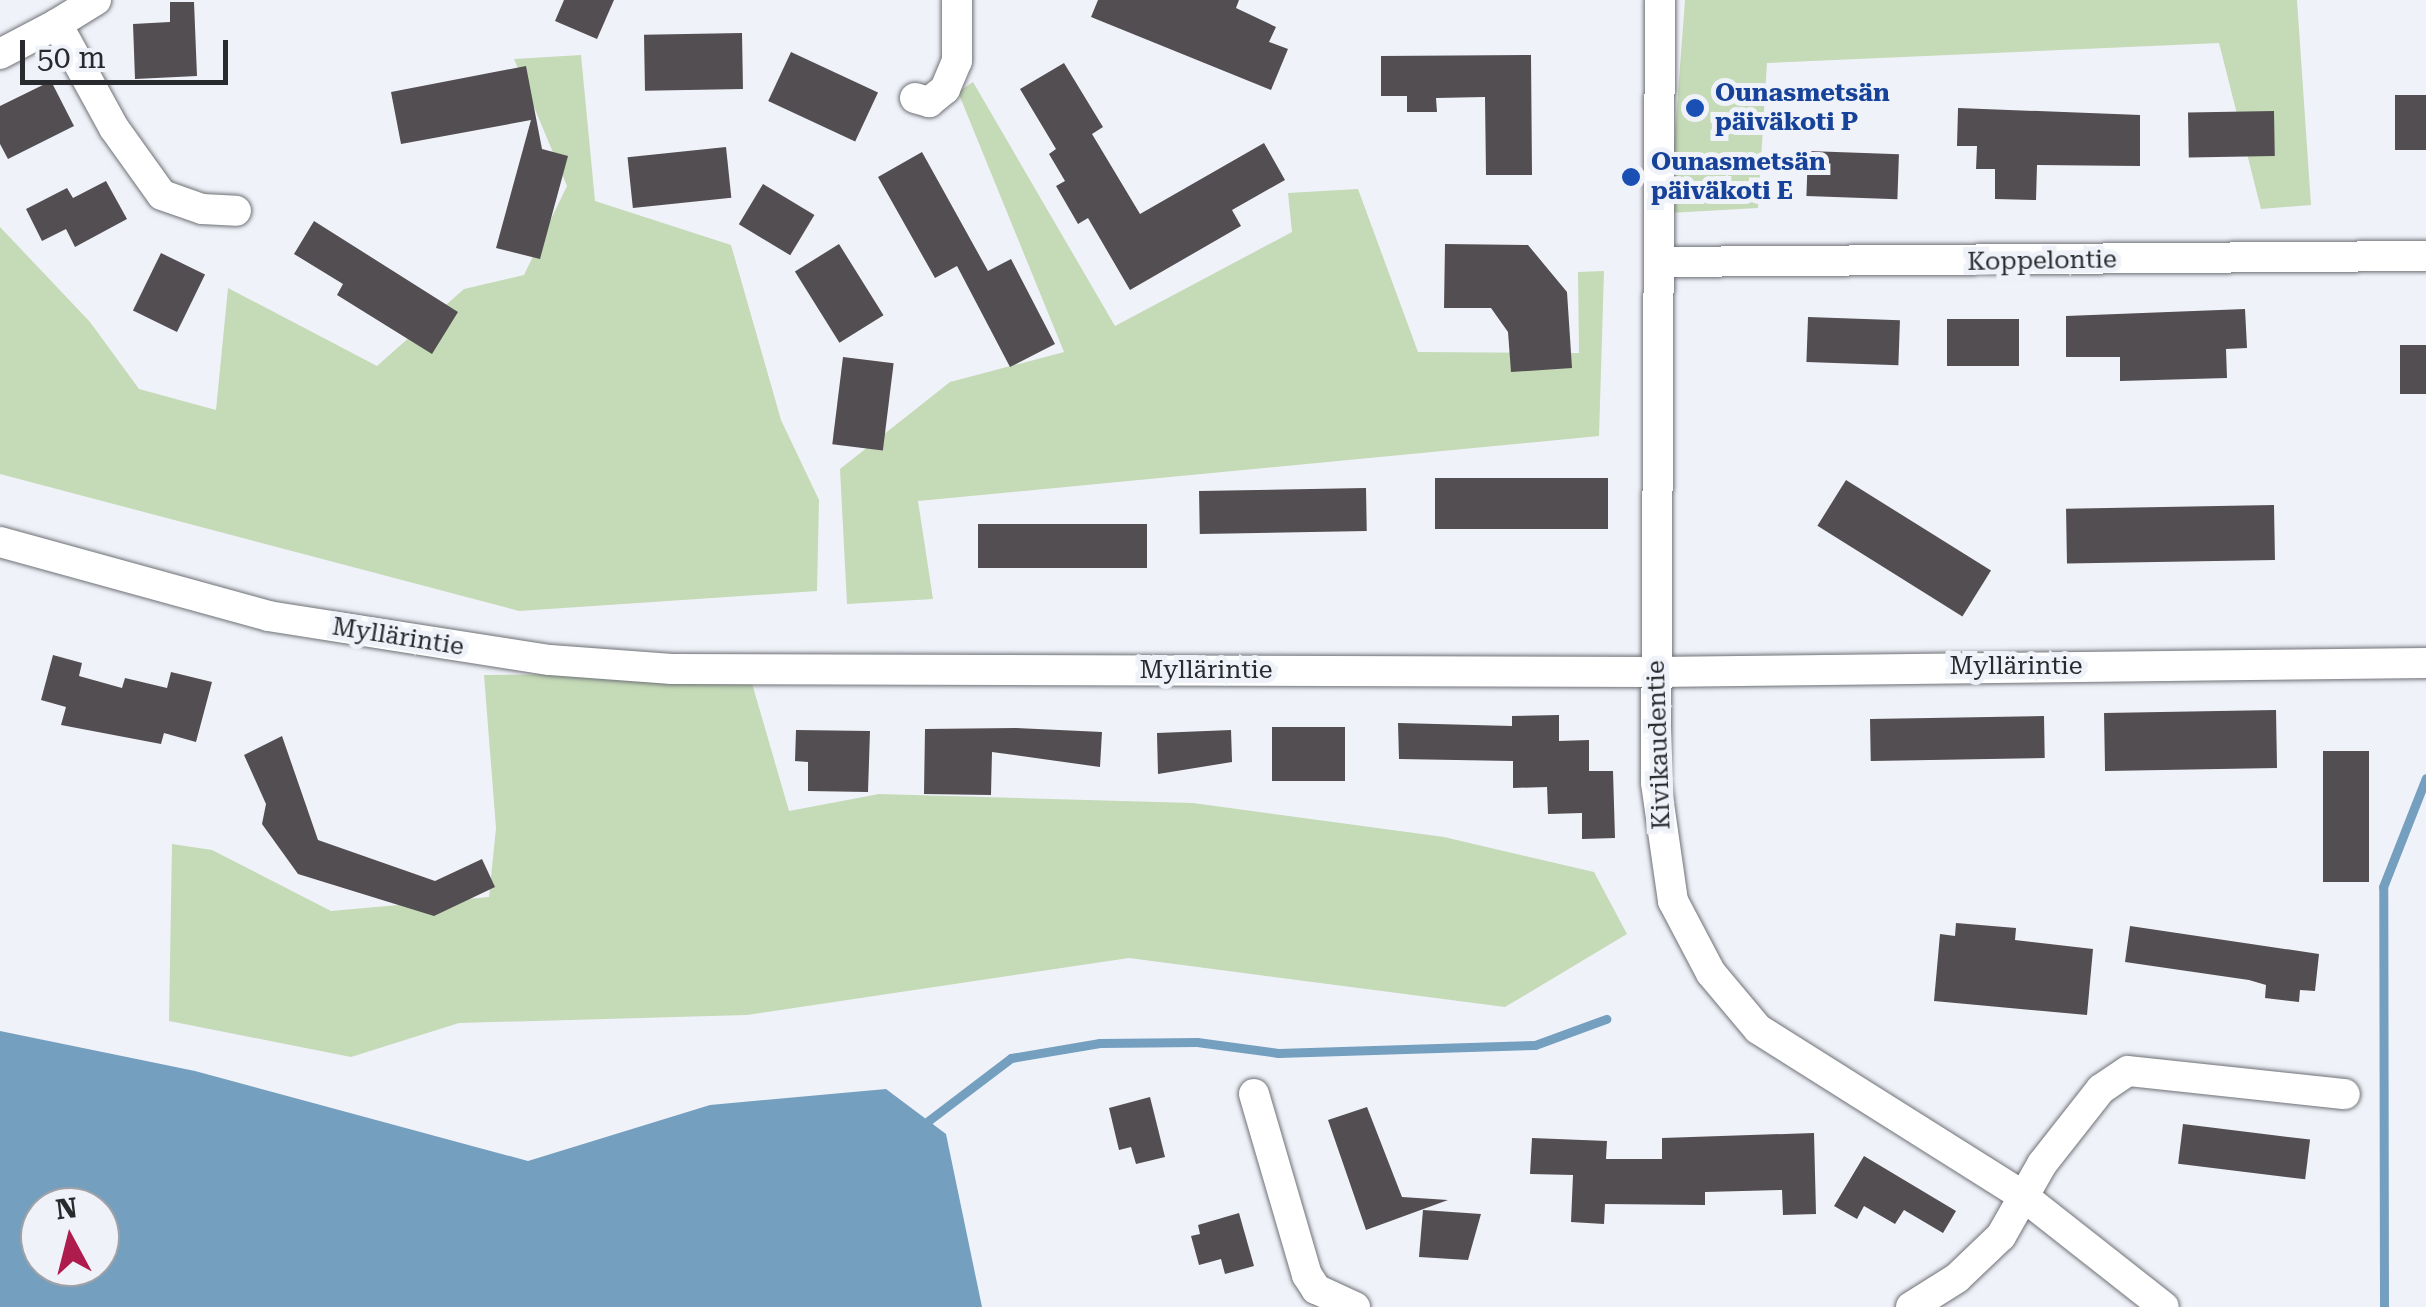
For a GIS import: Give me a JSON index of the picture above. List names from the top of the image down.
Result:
{
  "streets": {
    "street": ["Koppelontie", "Myllärintie", "Kivikaudentie"]
  },
  "crossings": [
    ["Koppelontie", "Kivikaudentie"],
    ["Myllärintie", "Kivikaudentie"]
  ],
  "places": ["Ounasmetsän päiväkoti P", "Ounasmetsän päiväkoti E"],
  "scale_bar": "50 m",
  "north": "top"
}
